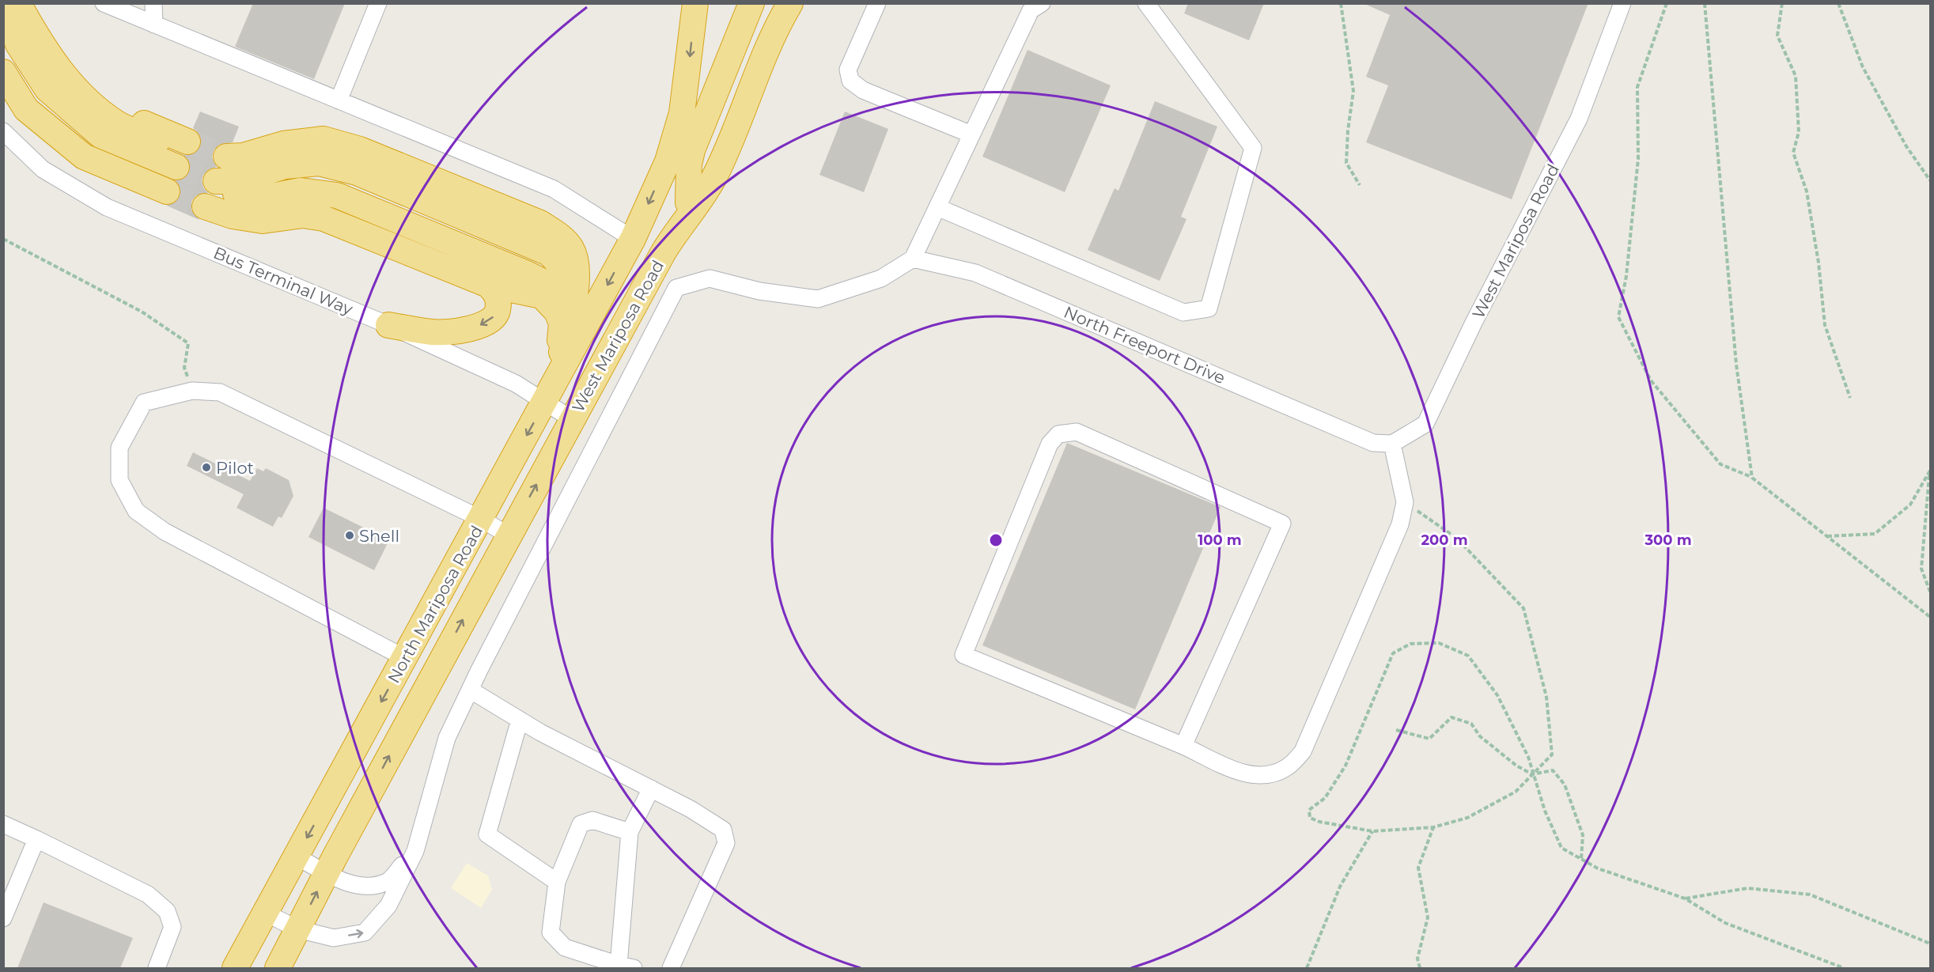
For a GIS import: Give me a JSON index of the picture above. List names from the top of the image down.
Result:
{
  "streets": {
    "highway": ["West Mariposa Road", "North Mariposa Road"],
    "street": ["Bus Terminal Way", "North Freeport Drive"]
  },
  "crossings": [
    ["West Mariposa Road", "Bus Terminal Way"],
    ["West Mariposa Road", "North Freeport Drive"],
    ["West Mariposa Road", "North Mariposa Road"],
    ["Bus Terminal Way", "North Mariposa Road"]
  ],
  "places": ["Pilot", "Shell"],
  "rings": ["100 m", "200 m", "300 m"]
}
